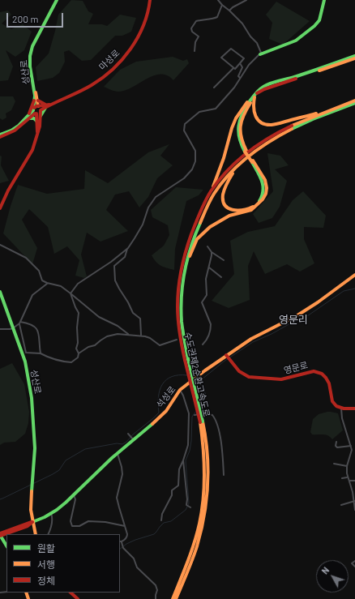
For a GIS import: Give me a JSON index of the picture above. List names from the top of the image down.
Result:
{
  "streets": {
    "main road": [
      "마성로",
      "성산로",
      "영문로",
      "수도권제2순환고속도로",
      "석성로"
    ]
  },
  "crossings": [
    ["성산로", "석성로"],
    ["영문로", "석성로"]
  ],
  "districts": ["영문리"],
  "legend": ["원활", "서행", "정체"],
  "scale_bar": "200 m",
  "north": "top left"
}
